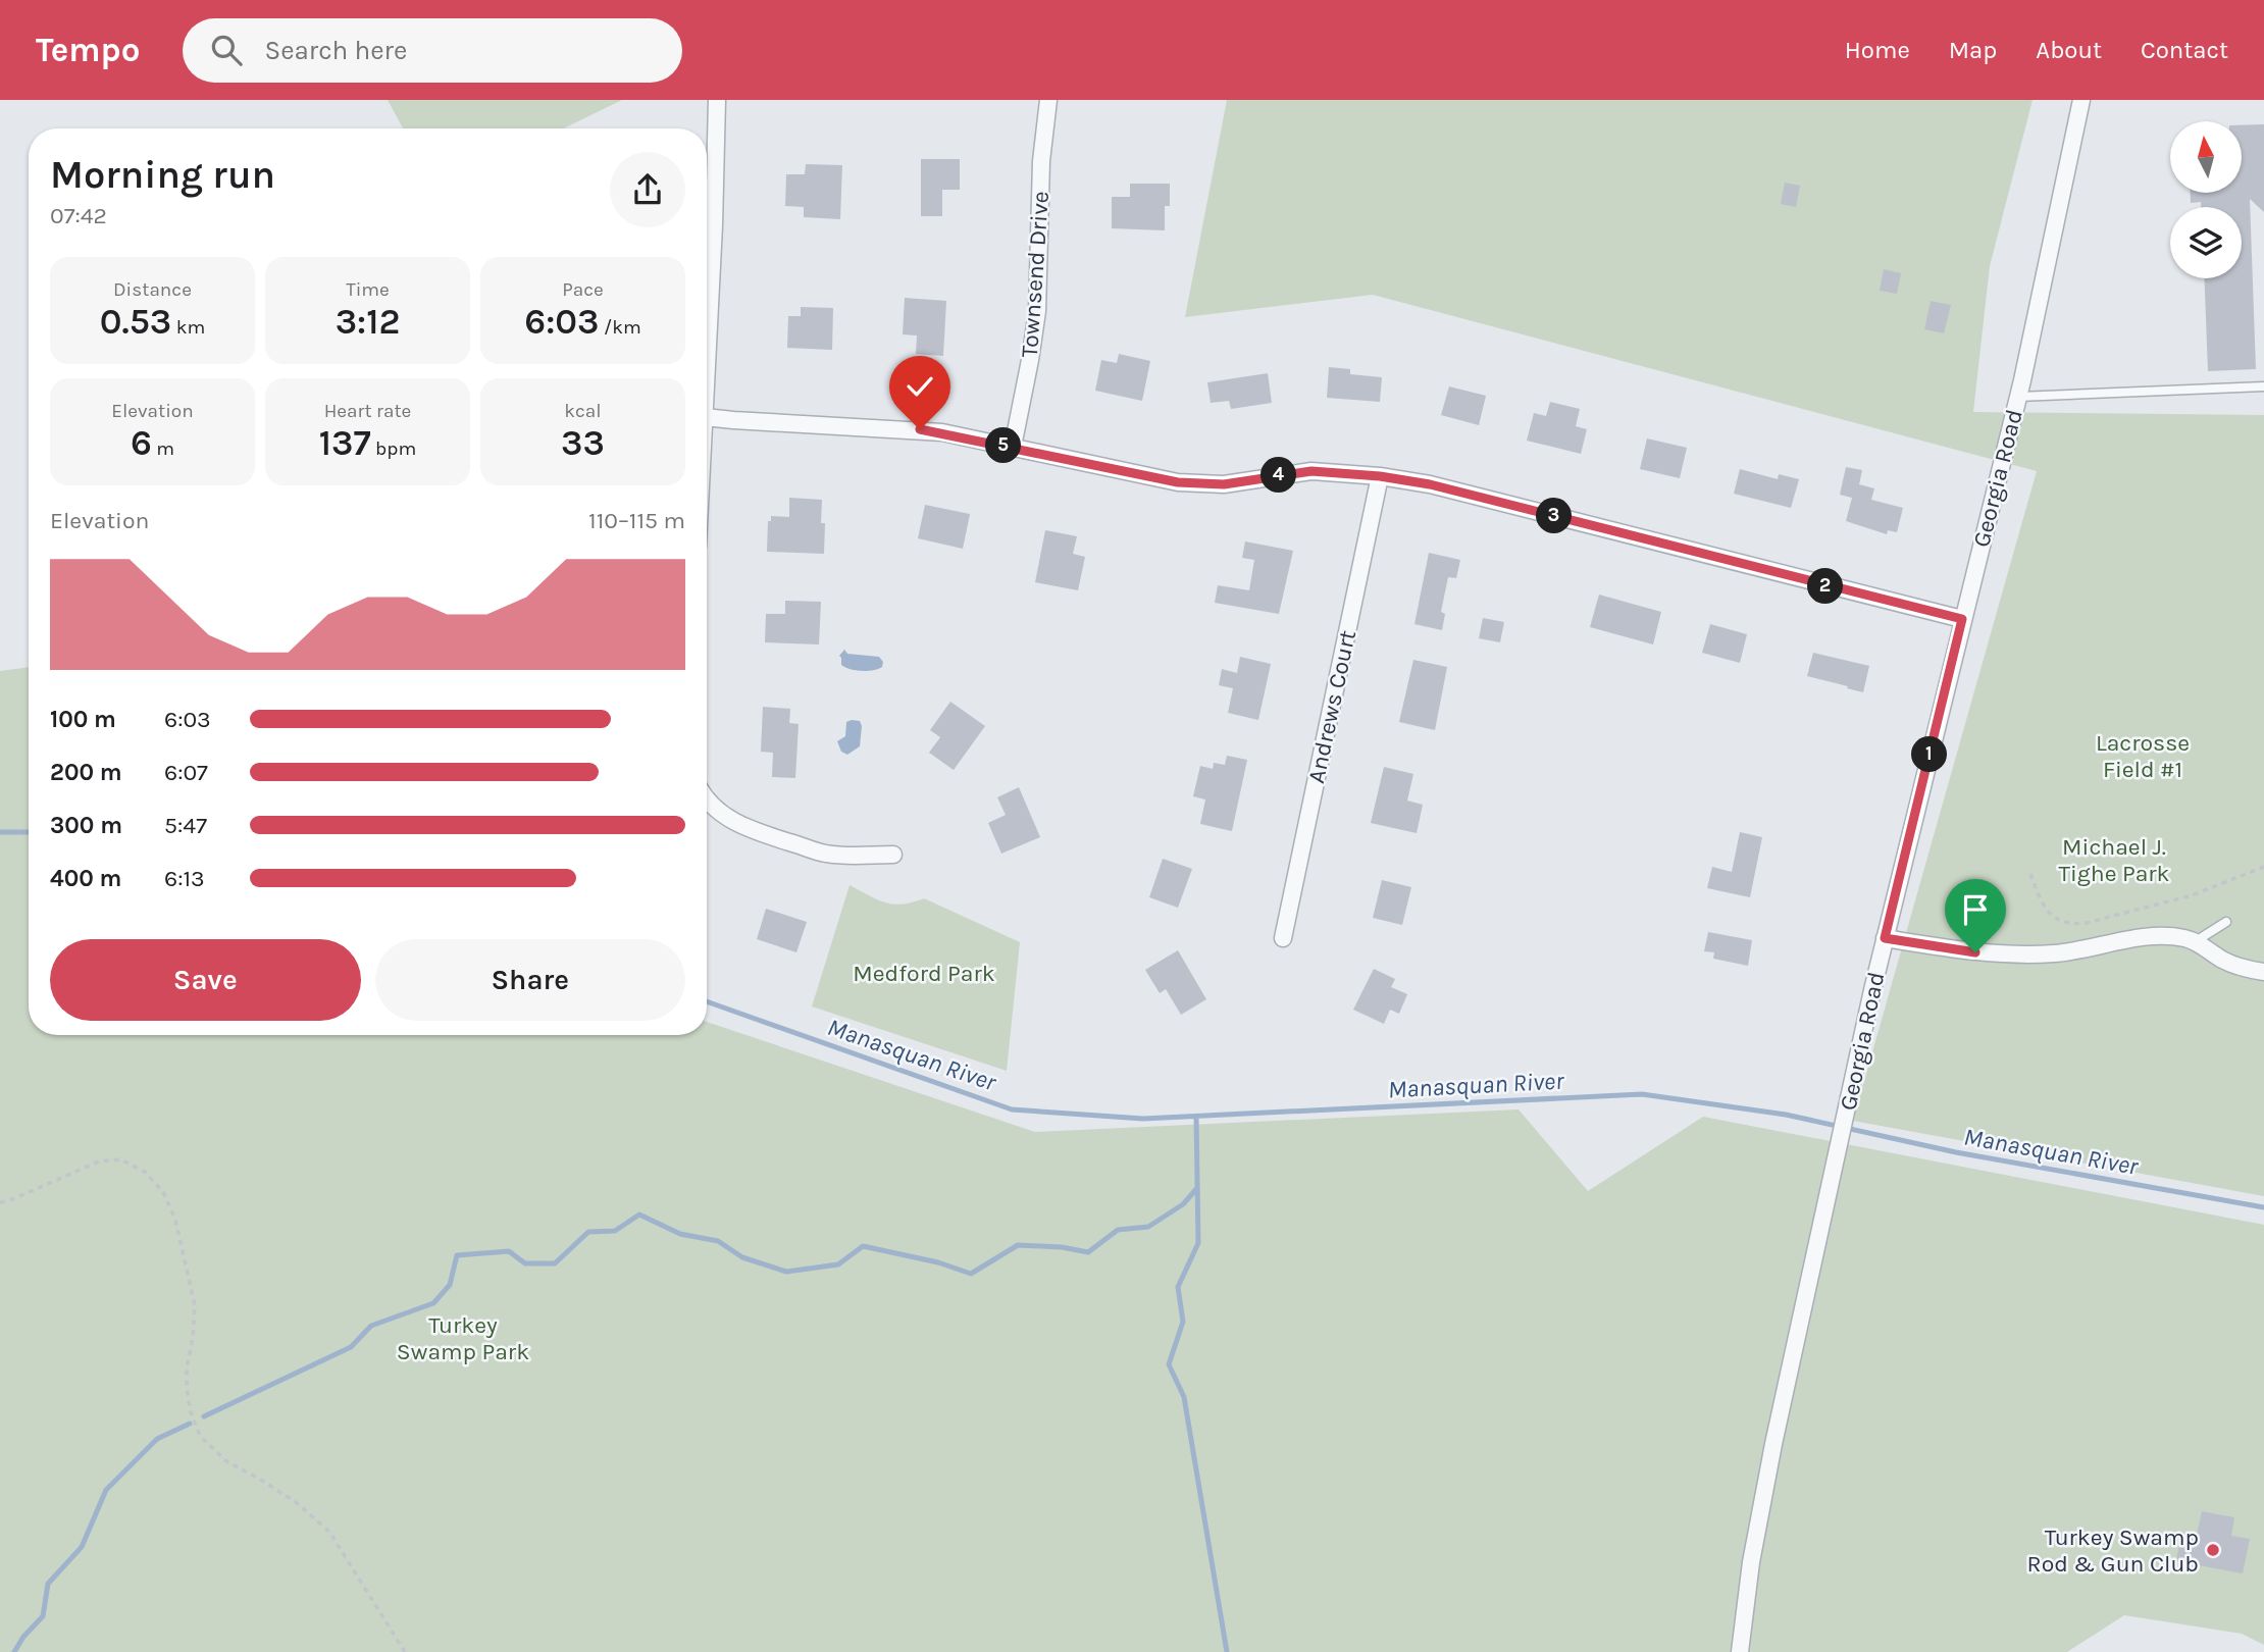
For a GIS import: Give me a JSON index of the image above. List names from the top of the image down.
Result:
{
  "streets": {
    "street": ["Townsend Drive", "Georgia Road", "Andrews Court"]
  },
  "water": ["Manasquan River"],
  "parks": [
    "Lacrosse Field #1",
    "Michael J. Tighe Park",
    "Medford Park",
    "Turkey Swamp Park"
  ],
  "places": ["Turkey Swamp Rod & Gun Club"],
  "north": "top",
  "page": {
    "header": "Tempo",
    "search": "Search here",
    "nav": [
      "Home",
      "Map",
      "About",
      "Contact"
    ],
    "heading": ["Morning run", "07:42"],
    "stats": [
      ["Distance", "0.53 km"],
      ["Time", "3:12"],
      ["Pace", "6:03 /km"],
      ["Elevation", "6 m"],
      ["Heart rate", "137 bpm"],
      ["kcal", "33"]
    ],
    "pins": [
      "5",
      "4",
      "3",
      "2",
      "1"
    ],
    "chart": ["Elevation", "110–115 m"],
    "list": [
      {
        "name": "100 m",
        "note": "6:03"
      },
      {
        "name": "200 m",
        "note": "6:07"
      },
      {
        "name": "300 m",
        "note": "5:47"
      },
      {
        "name": "400 m",
        "note": "6:13"
      }
    ],
    "buttons": ["Save", "Share"]
  }
}
